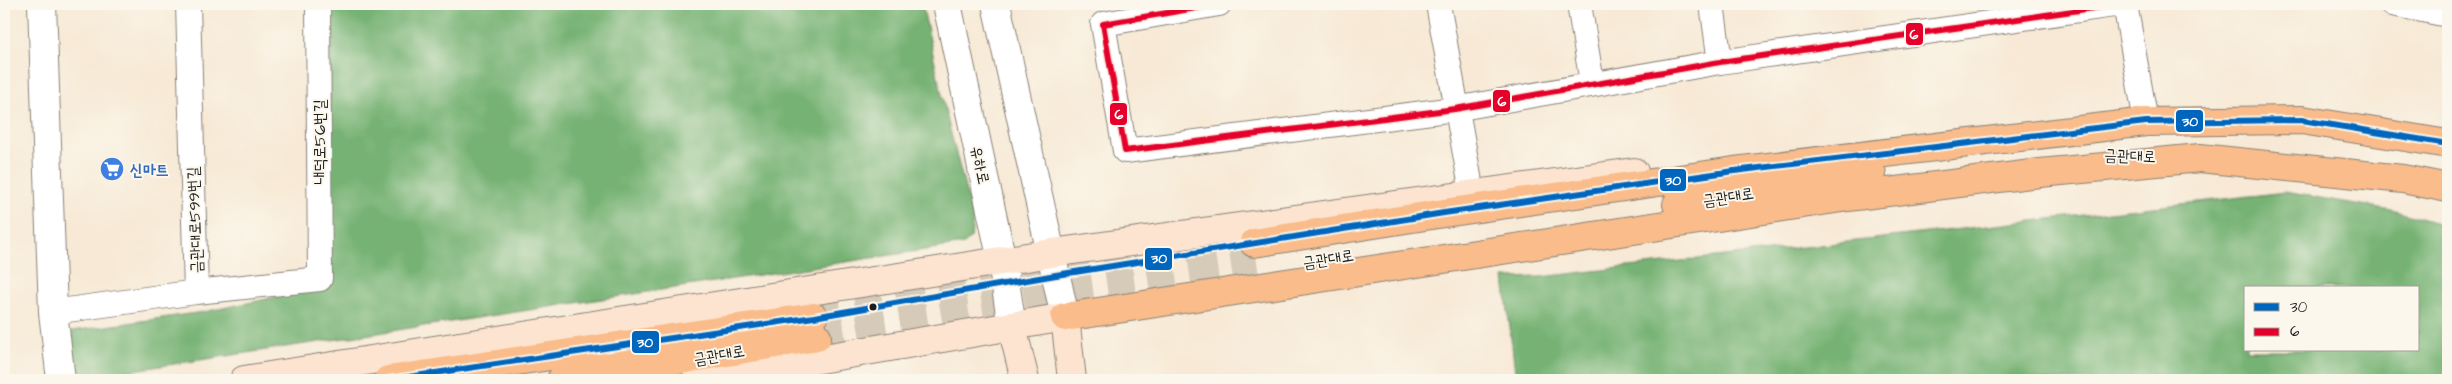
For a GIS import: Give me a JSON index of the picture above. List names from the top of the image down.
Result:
{
  "streets": {
    "main road": ["금관대로"],
    "street": ["내덕로56번길", "유하로", "금관대로599번길"]
  },
  "crossings": [
    ["내덕로56번길", "금관대로599번길"]
  ],
  "places": {
    "supermarket": ["신마트"]
  },
  "lines": ["transit line 6", "transit line 30"],
  "legend": ["30", "6"]
}
